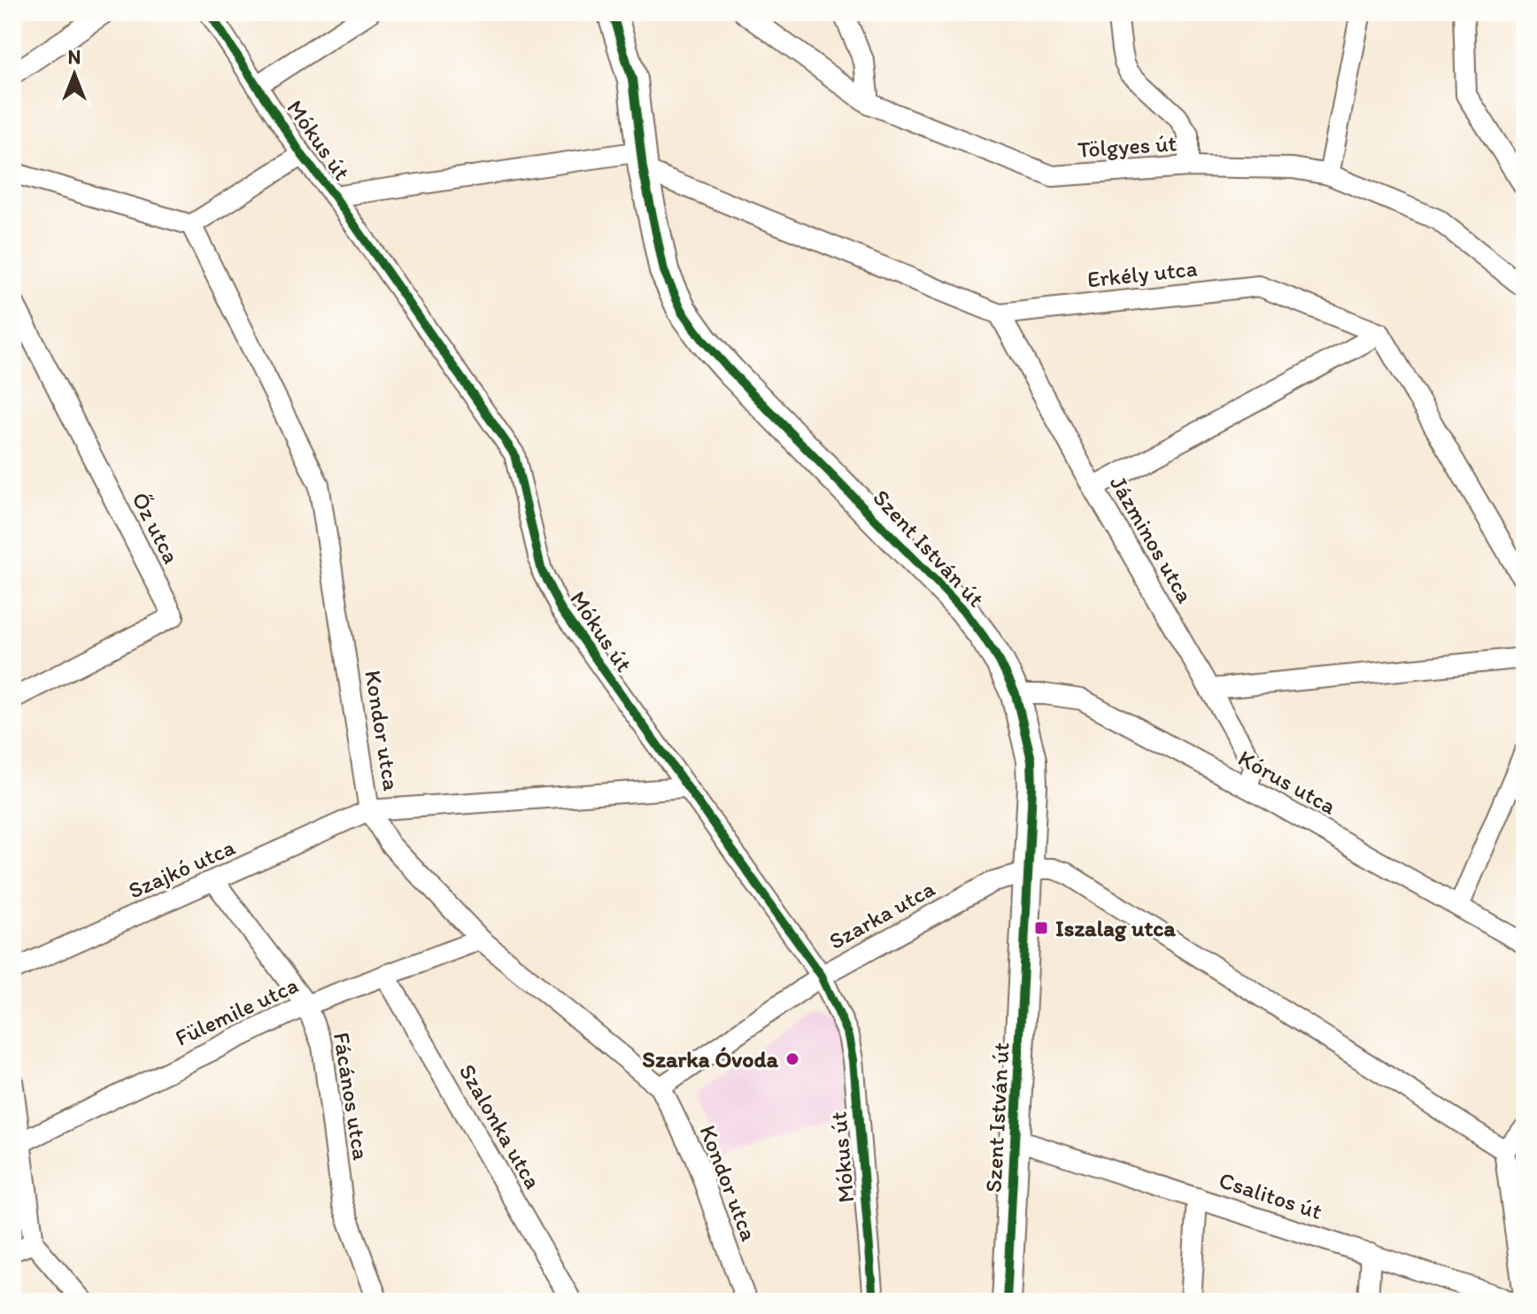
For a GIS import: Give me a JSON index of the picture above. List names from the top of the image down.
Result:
{
  "streets": {
    "street": [
      "Mókus út",
      "Tölgyes út",
      "Erkély utca",
      "Őz utca",
      "Jázminos utca",
      "Szent István út",
      "Kondor utca",
      "Kórus utca",
      "Szajkó utca",
      "Szarka utca",
      "Fülemile utca",
      "Fácános utca",
      "Szalonka utca",
      "Csalitos út"
    ]
  },
  "crossings": [
    ["Mókus út", "Szarka utca"],
    ["Erkély utca", "Jázminos utca"],
    ["Erkély utca", "Szent István út"],
    ["Jázminos utca", "Kórus utca"],
    ["Szent István út", "Kórus utca"],
    ["Szent István út", "Szarka utca"],
    ["Szent István út", "Csalitos út"],
    ["Kondor utca", "Szajkó utca"],
    ["Kondor utca", "Szarka utca"],
    ["Kondor utca", "Fülemile utca"],
    ["Szajkó utca", "Fácános utca"],
    ["Fülemile utca", "Fácános utca"],
    ["Fülemile utca", "Szalonka utca"]
  ],
  "places": {
    "transit": ["Iszalag utca"],
    "other": ["Szarka Óvoda"]
  },
  "north": "top"
}
